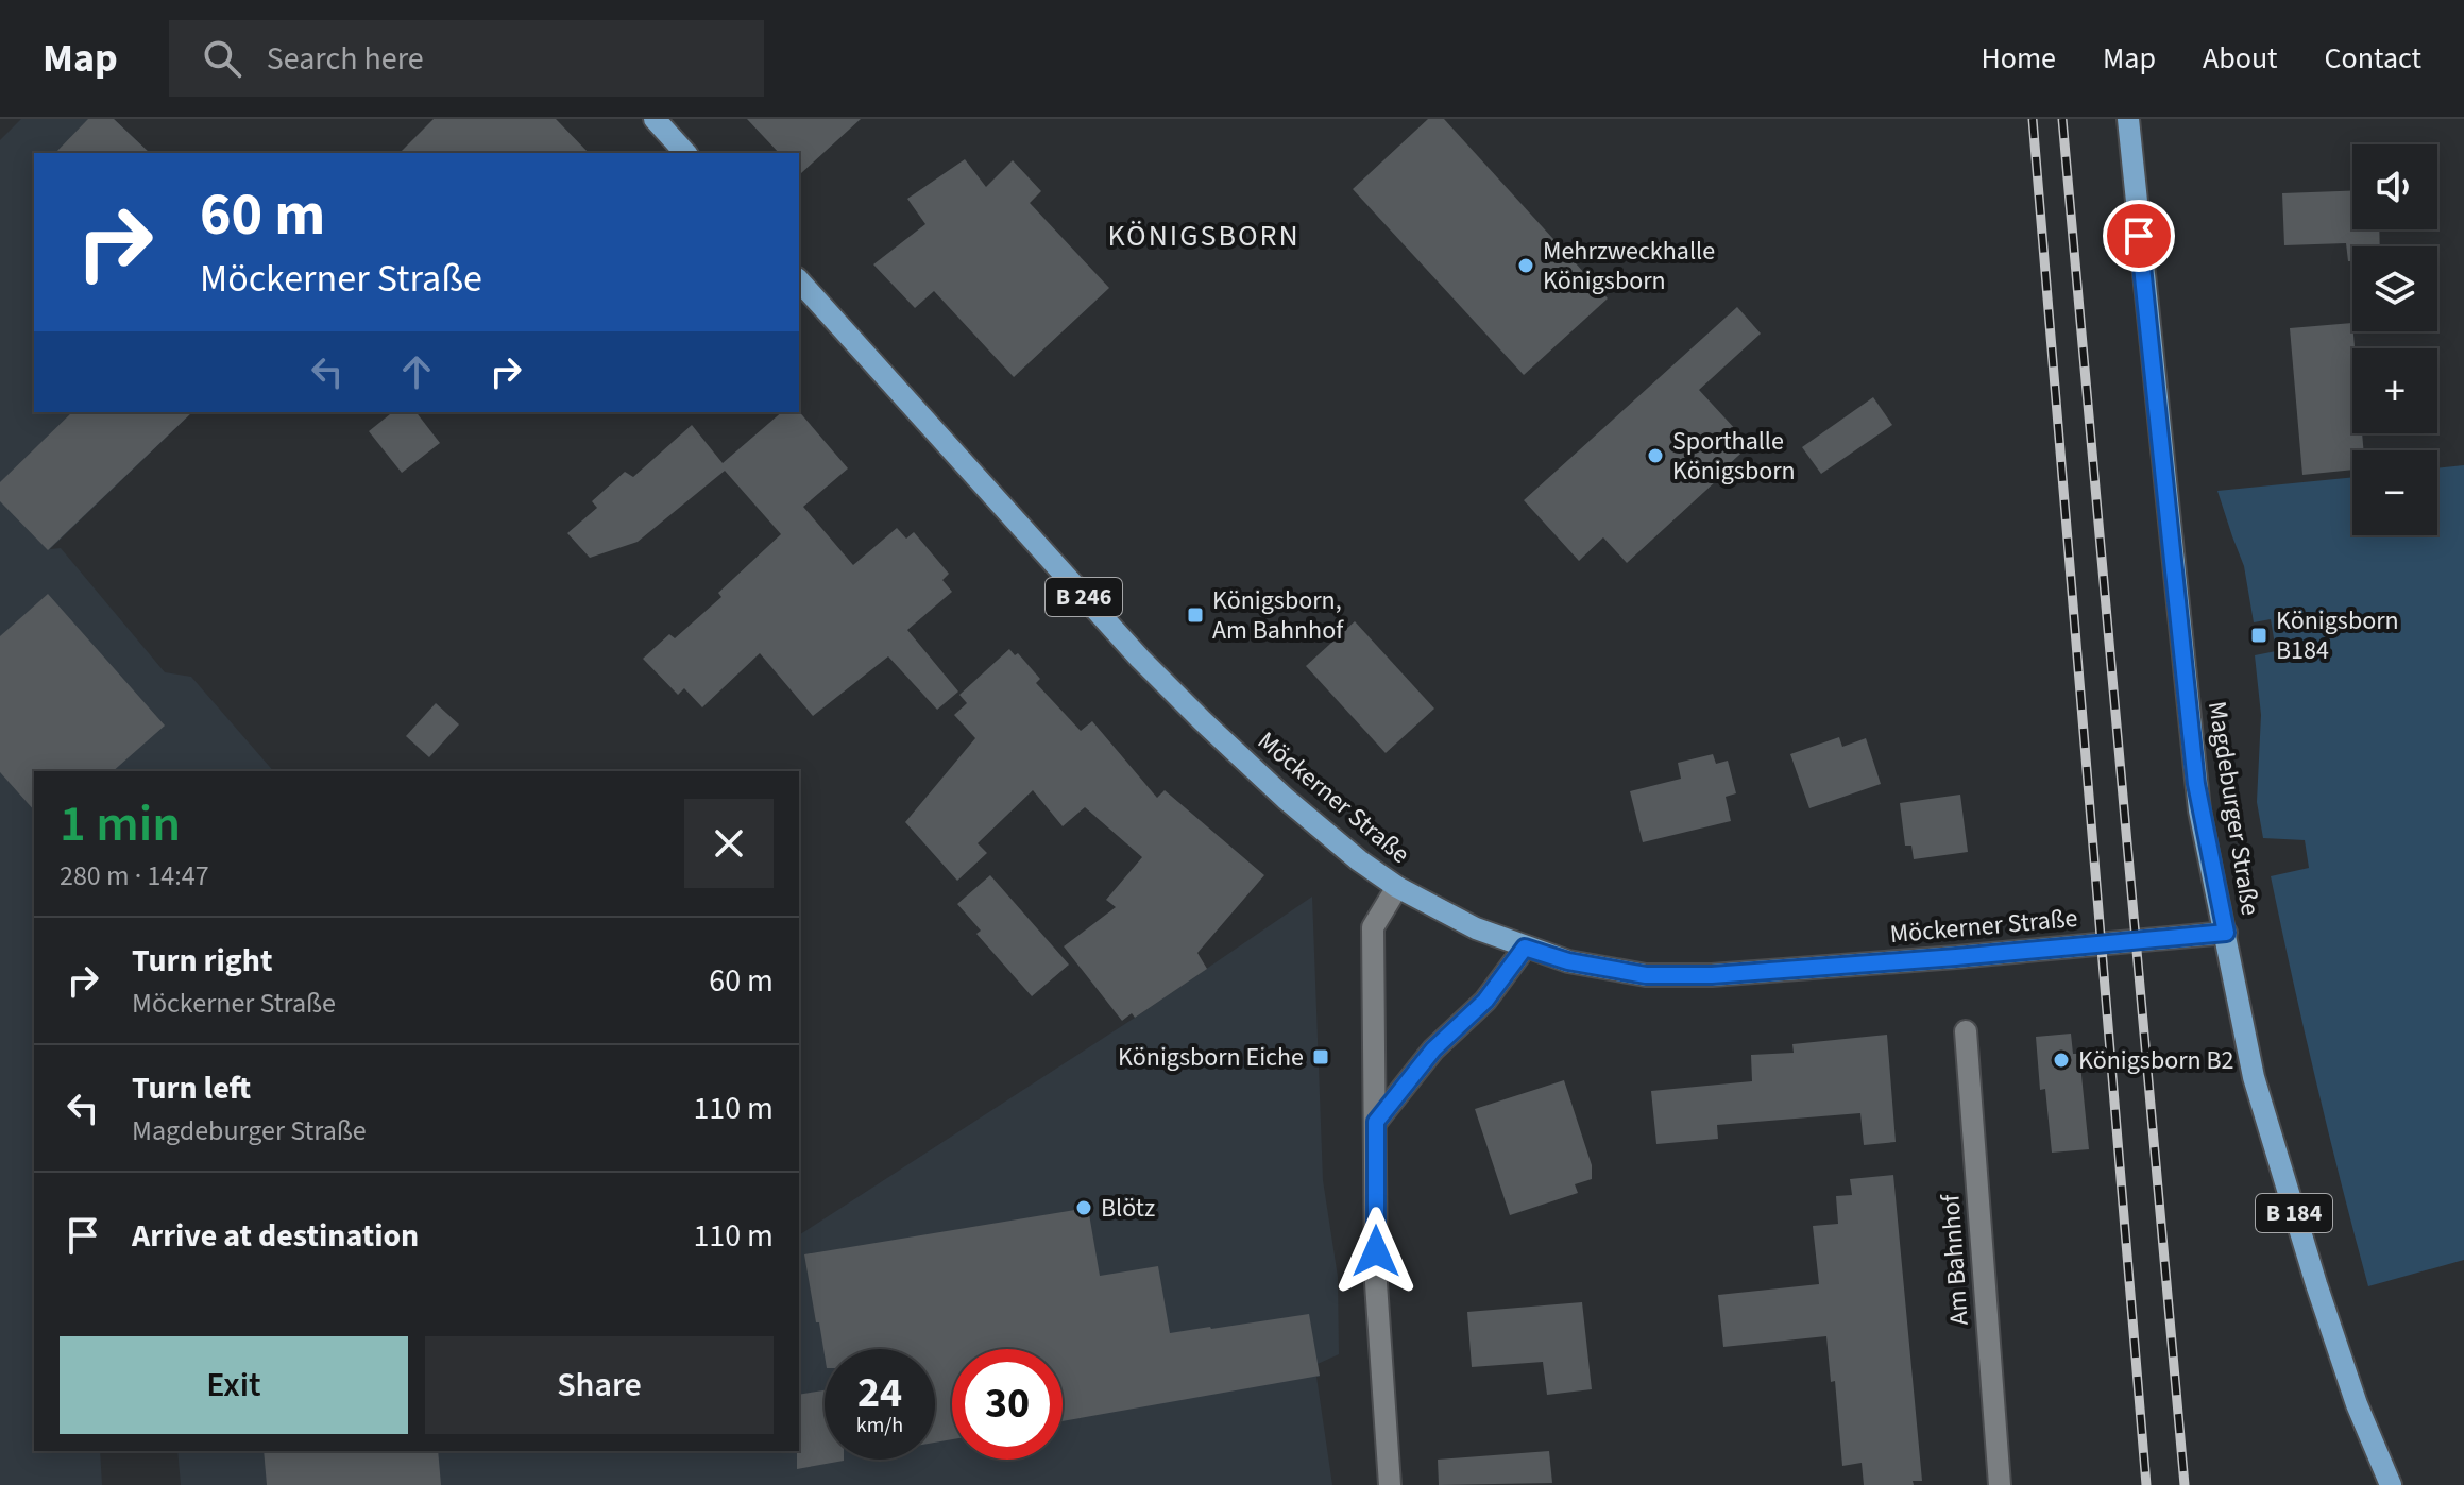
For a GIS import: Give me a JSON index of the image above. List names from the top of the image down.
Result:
{
  "streets": {
    "main road": [
      "B 246",
      "Möckerner Straße",
      "Magdeburger Straße",
      "B 184"
    ],
    "street": ["Am Bahnhof"]
  },
  "crossings": [
    ["Möckerner Straße", "Magdeburger Straße"]
  ],
  "districts": ["KÖNIGSBORN"],
  "places": {
    "other": [
      "Mehrzweckhalle Königsborn",
      "Sporthalle Königsborn",
      "Königsborn B2",
      "Blötz"
    ],
    "transit": ["Königsborn, Am Bahnhof", "Königsborn B184", "Königsborn Eiche"]
  },
  "page": {
    "header": "Map",
    "search": "Search here",
    "nav": [
      "Home",
      "Map",
      "About",
      "Contact"
    ],
    "map_buttons": ["+", "−"],
    "turn": ["60 m", "Möckerner Straße"],
    "heading": ["1 min", "280 m · 14:47"],
    "list": [
      {
        "name": "Turn right",
        "note": "Möckerner Straße",
        "value": "60 m"
      },
      {
        "name": "Turn left",
        "note": "Magdeburger Straße",
        "value": "110 m"
      },
      {
        "name": "Arrive at destination",
        "value": "110 m"
      }
    ],
    "buttons": ["Exit", "Share"],
    "speed": "24 km/h",
    "limit": "30"
  }
}
